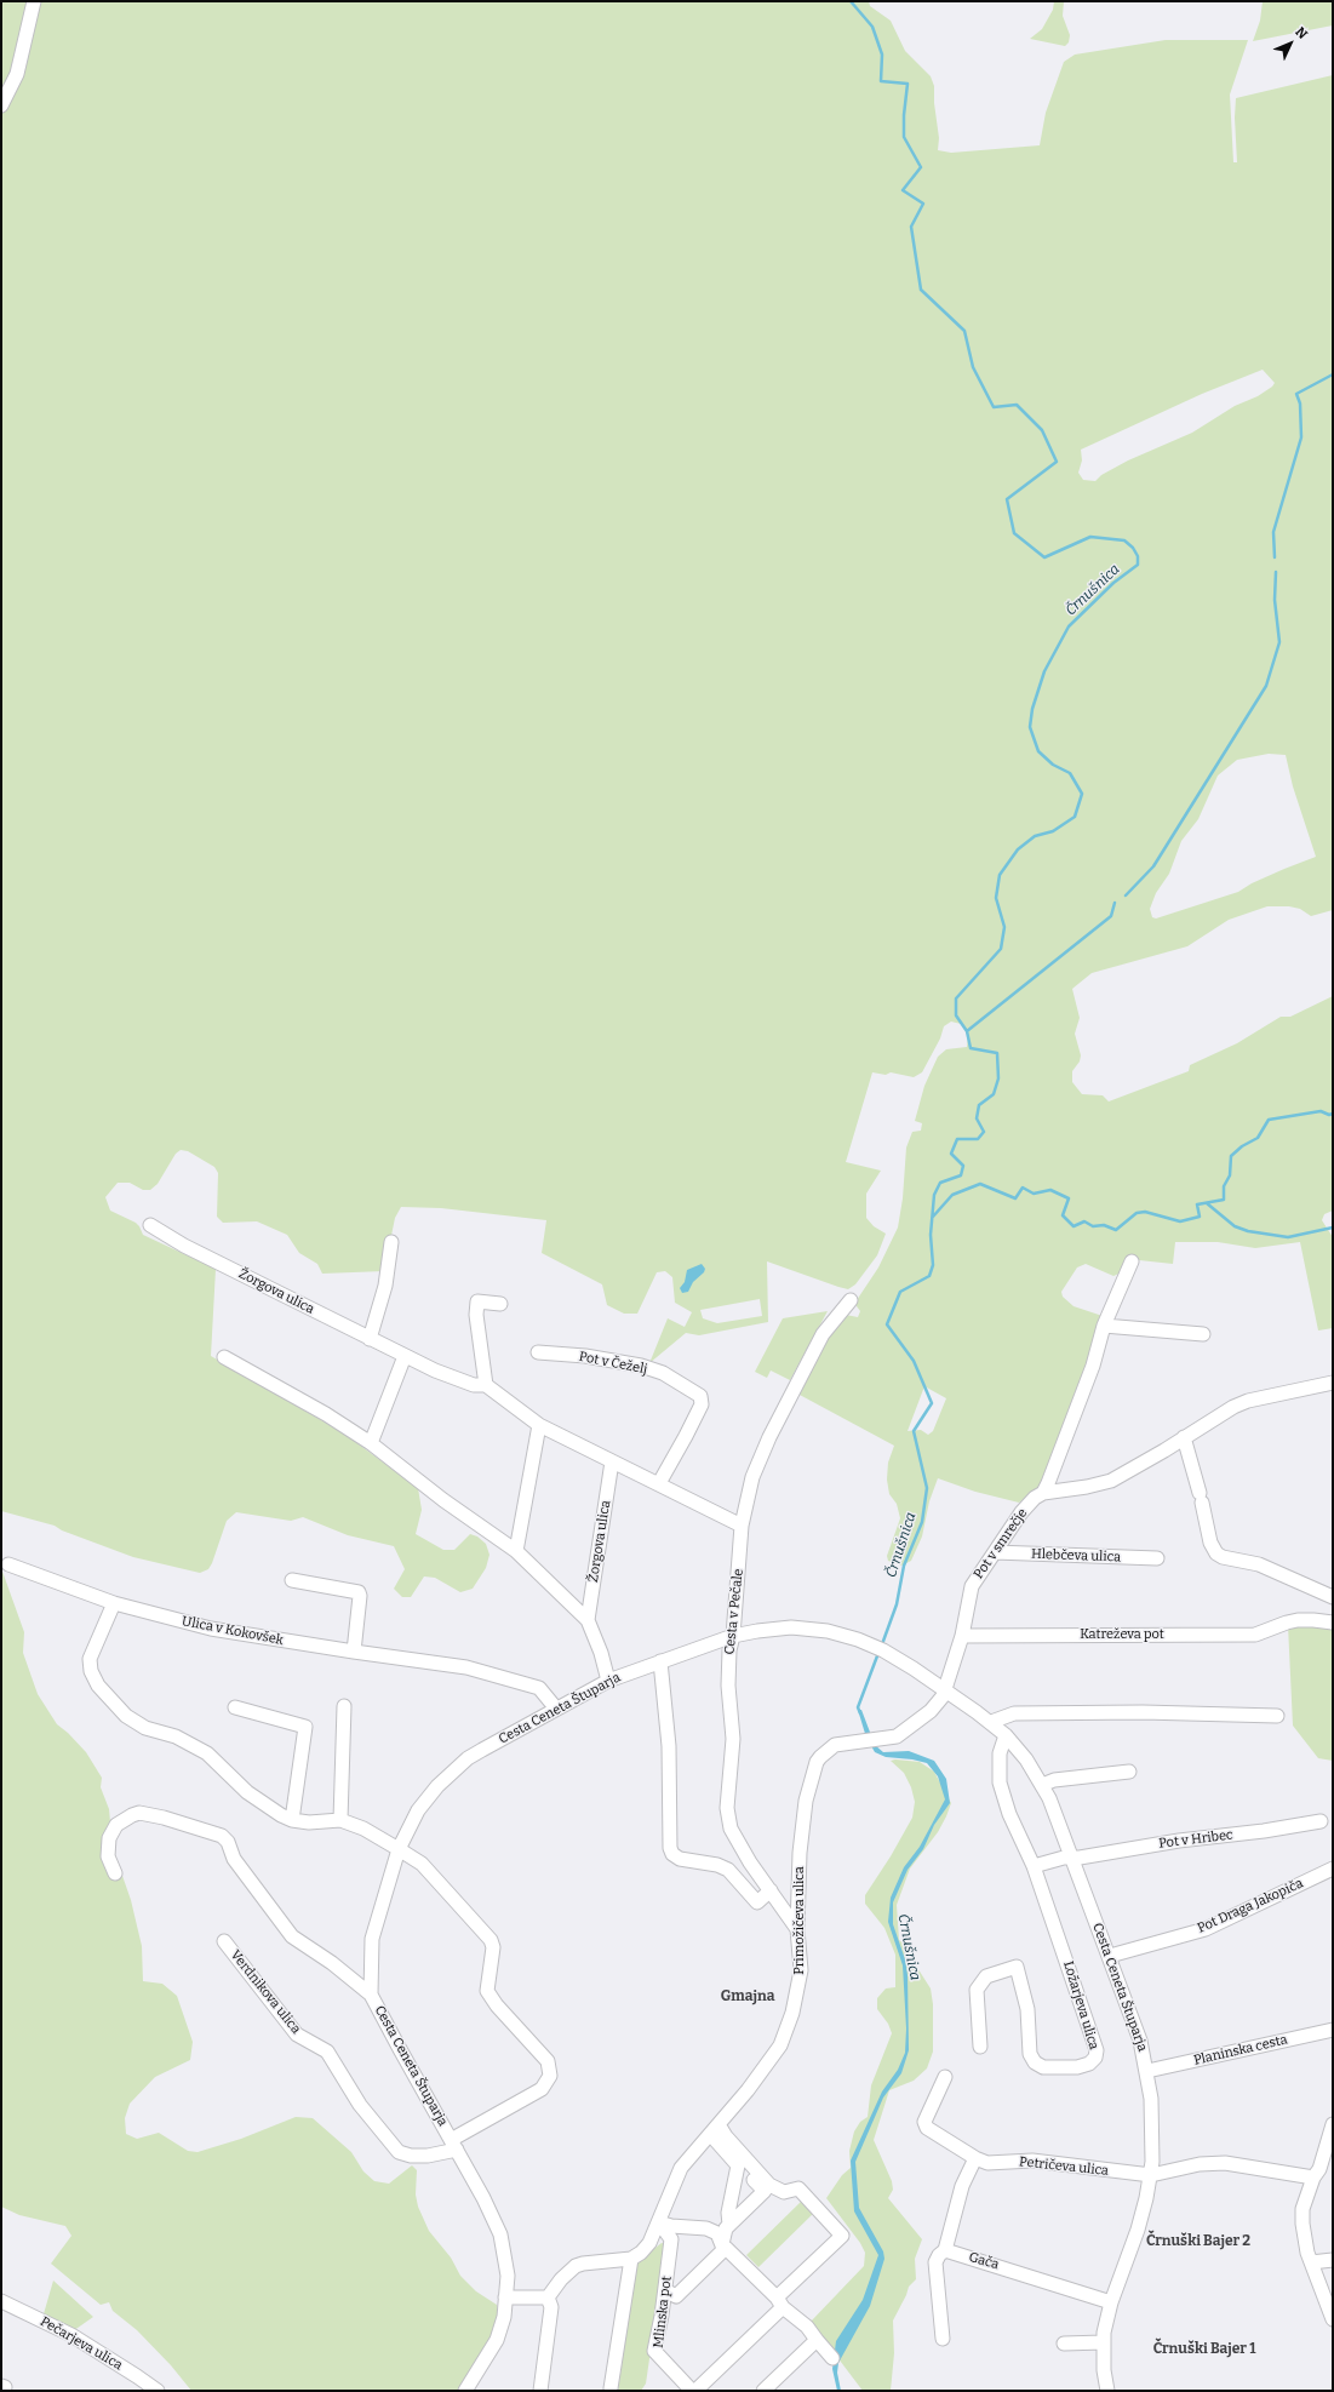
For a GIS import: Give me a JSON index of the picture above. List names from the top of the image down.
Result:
{
  "streets": {
    "street": [
      "Žorgova ulica",
      "Pot v Čeželj",
      "Pot v smrečje",
      "Hlebčeva ulica",
      "Cesta v Pečale",
      "Ulica v Kokovšek",
      "Katreževa pot",
      "Cesta Ceneta Štuparja",
      "Pot v Hribec",
      "Pot Draga Jakopiča",
      "Primožičeva ulica",
      "Verdnikova ulica",
      "Ložarjeva ulica",
      "Planinska cesta",
      "Petričeva ulica",
      "Gača",
      "Mlinska pot",
      "Pečarjeva ulica"
    ]
  },
  "crossings": [
    ["Pot v smrečje", "Hlebčeva ulica"],
    ["Pot v smrečje", "Katreževa pot"],
    ["Pot v smrečje", "Cesta Ceneta Štuparja"],
    ["Pot v smrečje", "Primožičeva ulica"],
    ["Cesta v Pečale", "Cesta Ceneta Štuparja"],
    ["Cesta v Pečale", "Primožičeva ulica"],
    ["Ulica v Kokovšek", "Cesta Ceneta Štuparja"],
    ["Cesta Ceneta Štuparja", "Pot v Hribec"],
    ["Cesta Ceneta Štuparja", "Pot Draga Jakopiča"],
    ["Cesta Ceneta Štuparja", "Primožičeva ulica"],
    ["Cesta Ceneta Štuparja", "Verdnikova ulica"],
    ["Cesta Ceneta Štuparja", "Planinska cesta"],
    ["Cesta Ceneta Štuparja", "Petričeva ulica"],
    ["Cesta Ceneta Štuparja", "Gača"],
    ["Pot v Hribec", "Ložarjeva ulica"],
    ["Primožičeva ulica", "Mlinska pot"]
  ],
  "districts": ["Gmajna", "Črnuški Bajer 2", "Črnuški Bajer 1"],
  "water": ["Črnušnica"],
  "north": "top right"
}
